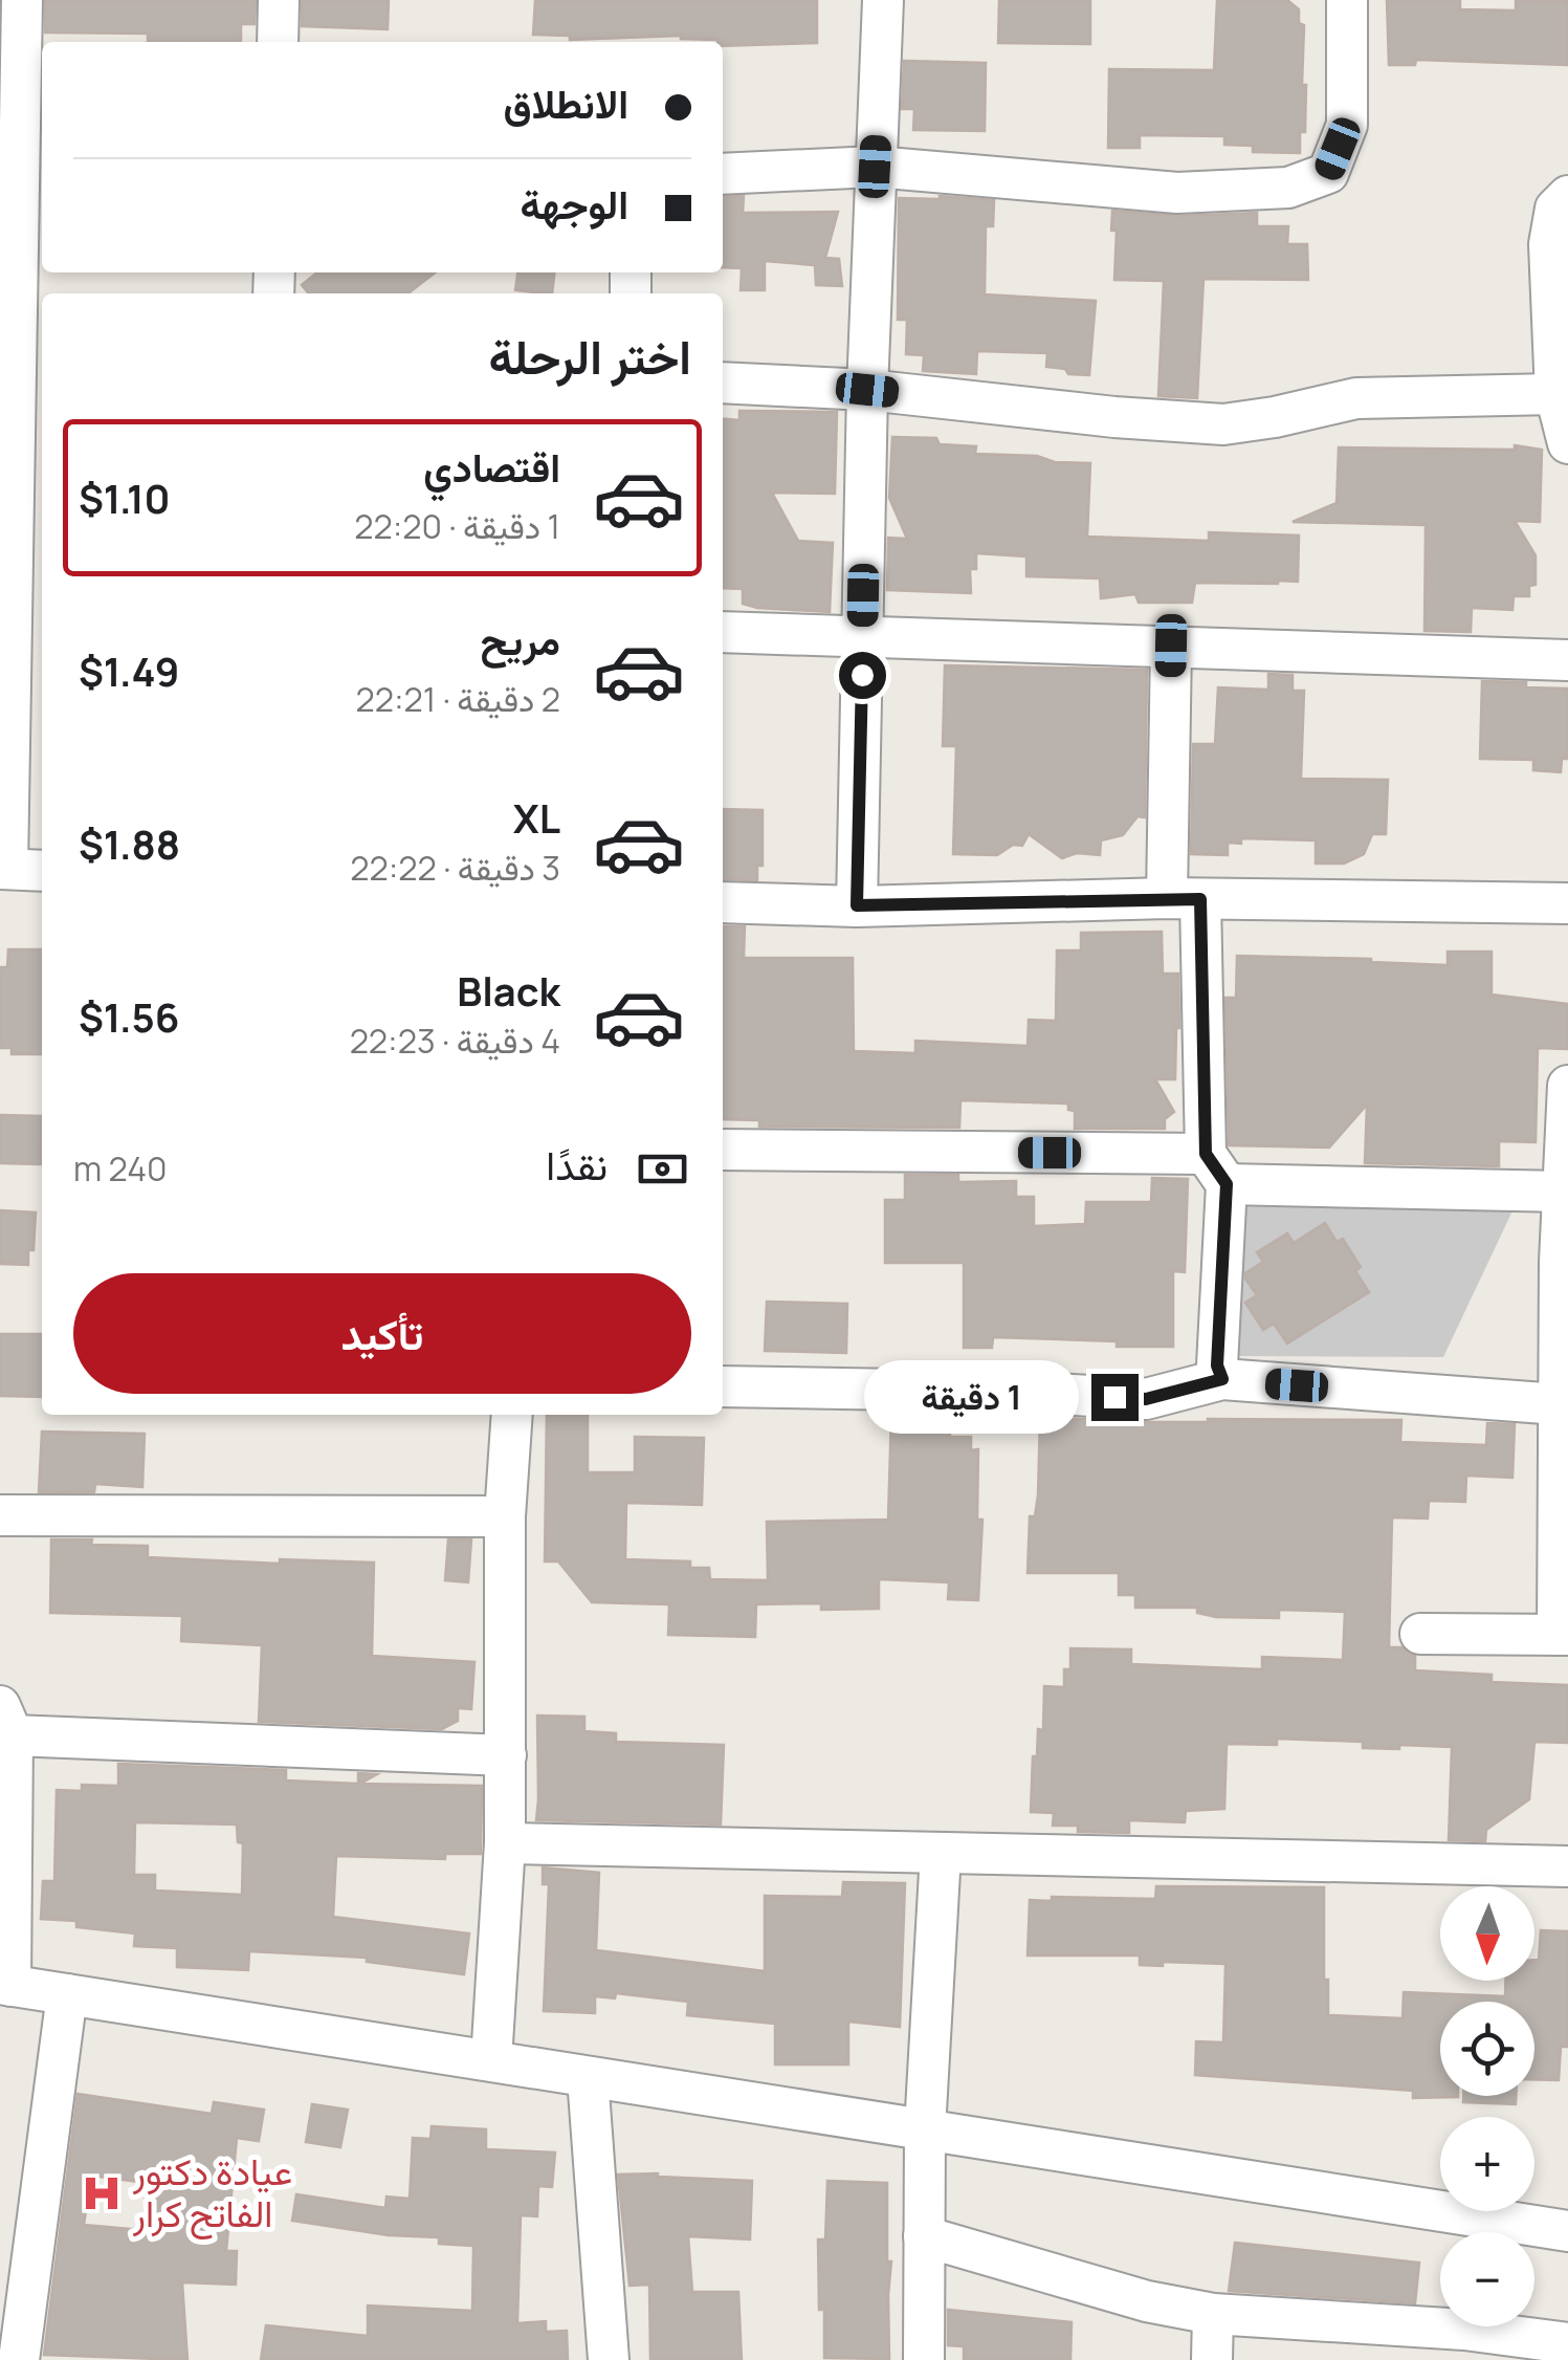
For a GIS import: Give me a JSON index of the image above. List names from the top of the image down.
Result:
{
  "places": {
    "hospital": ["عيادة دكتور الفاتح كرار"]
  },
  "north": "bottom",
  "page": {
    "banner": ["الانطلاق", "الوجهة"],
    "heading": "اختر الرحلة",
    "list": [
      {
        "name": "اقتصادي",
        "note": "1 دقيقة · 22:20",
        "value": "$1.10"
      },
      {
        "name": "مريح",
        "note": "2 دقيقة · 22:21",
        "value": "$1.49"
      },
      {
        "name": "XL",
        "note": "3 دقيقة · 22:22",
        "value": "$1.88"
      },
      {
        "name": "Black",
        "note": "4 دقيقة · 22:23",
        "value": "$1.56"
      }
    ],
    "pay": ["نقدًا", "240 m"],
    "buttons": "تأكيد",
    "bubble": "1 دقيقة",
    "map_buttons": ["+", "−"]
  }
}
